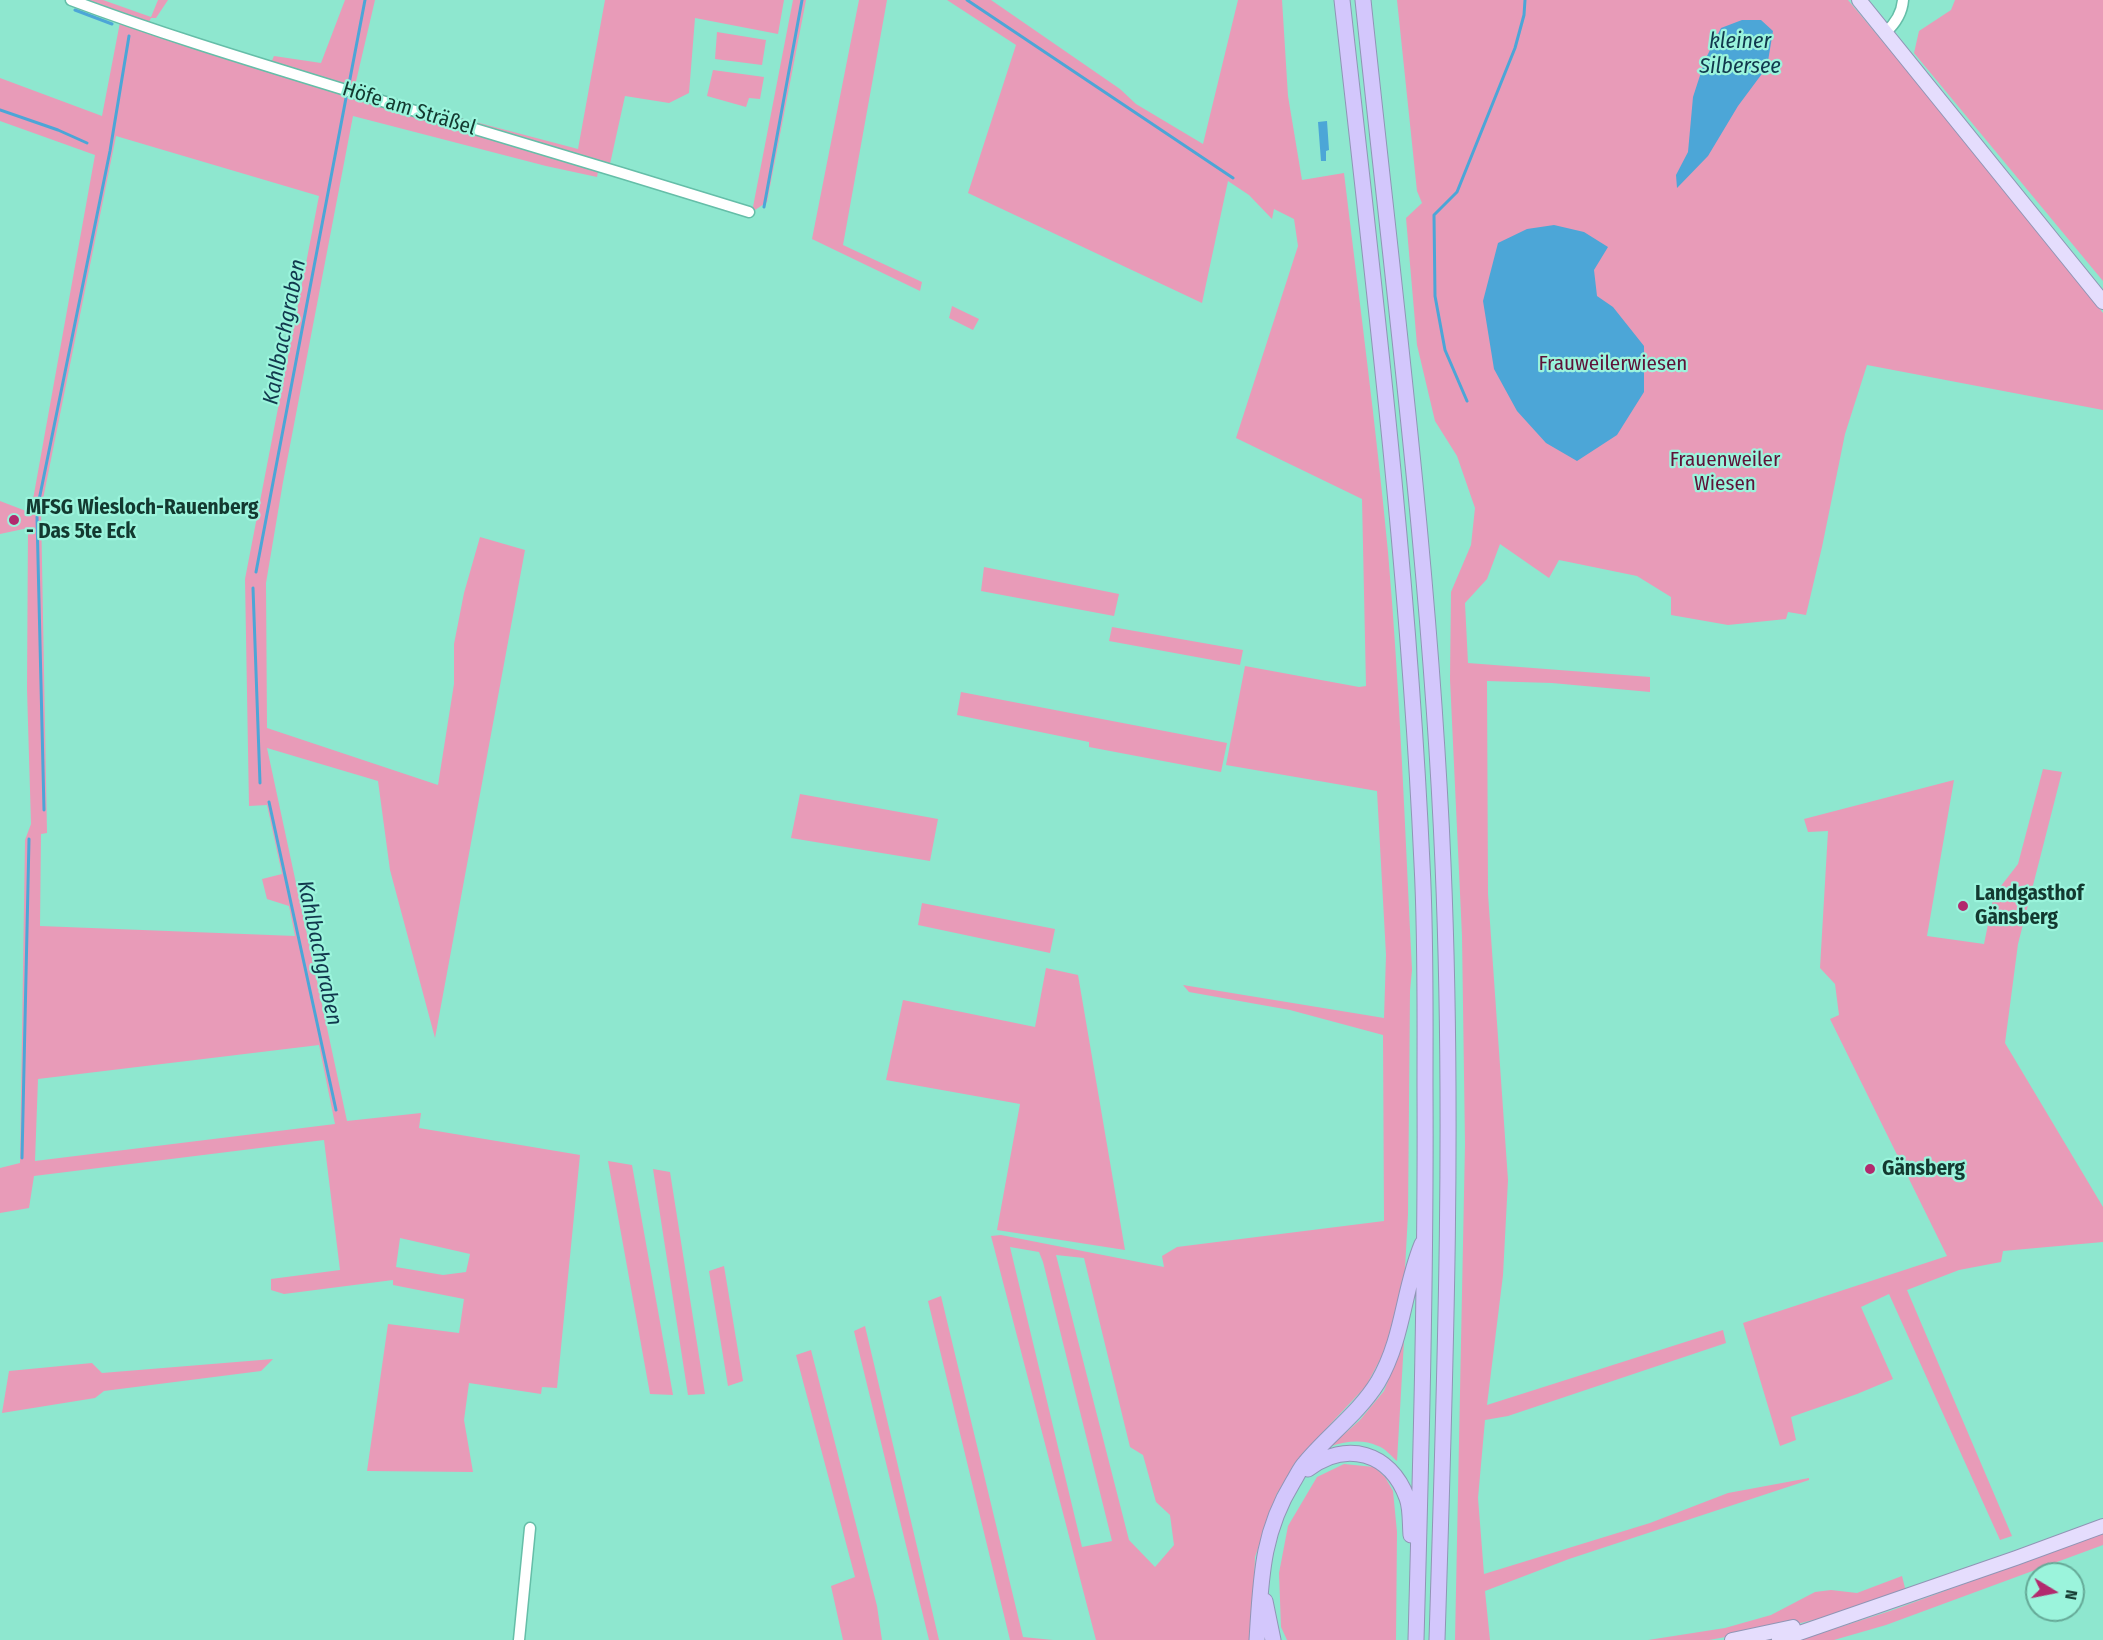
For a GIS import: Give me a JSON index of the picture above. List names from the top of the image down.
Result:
{
  "streets": {
    "street": ["Höfe am Sträßel"]
  },
  "water": ["kleiner Silbersee", "Kahlbachgraben"],
  "parks": ["Frauweilerwiesen", "Frauenweiler Wiesen"],
  "places": ["MFSG Wiesloch-Rauenberg - Das 5te Eck", "Landgasthof Gänsberg", "Gänsberg"],
  "north": "right"
}
